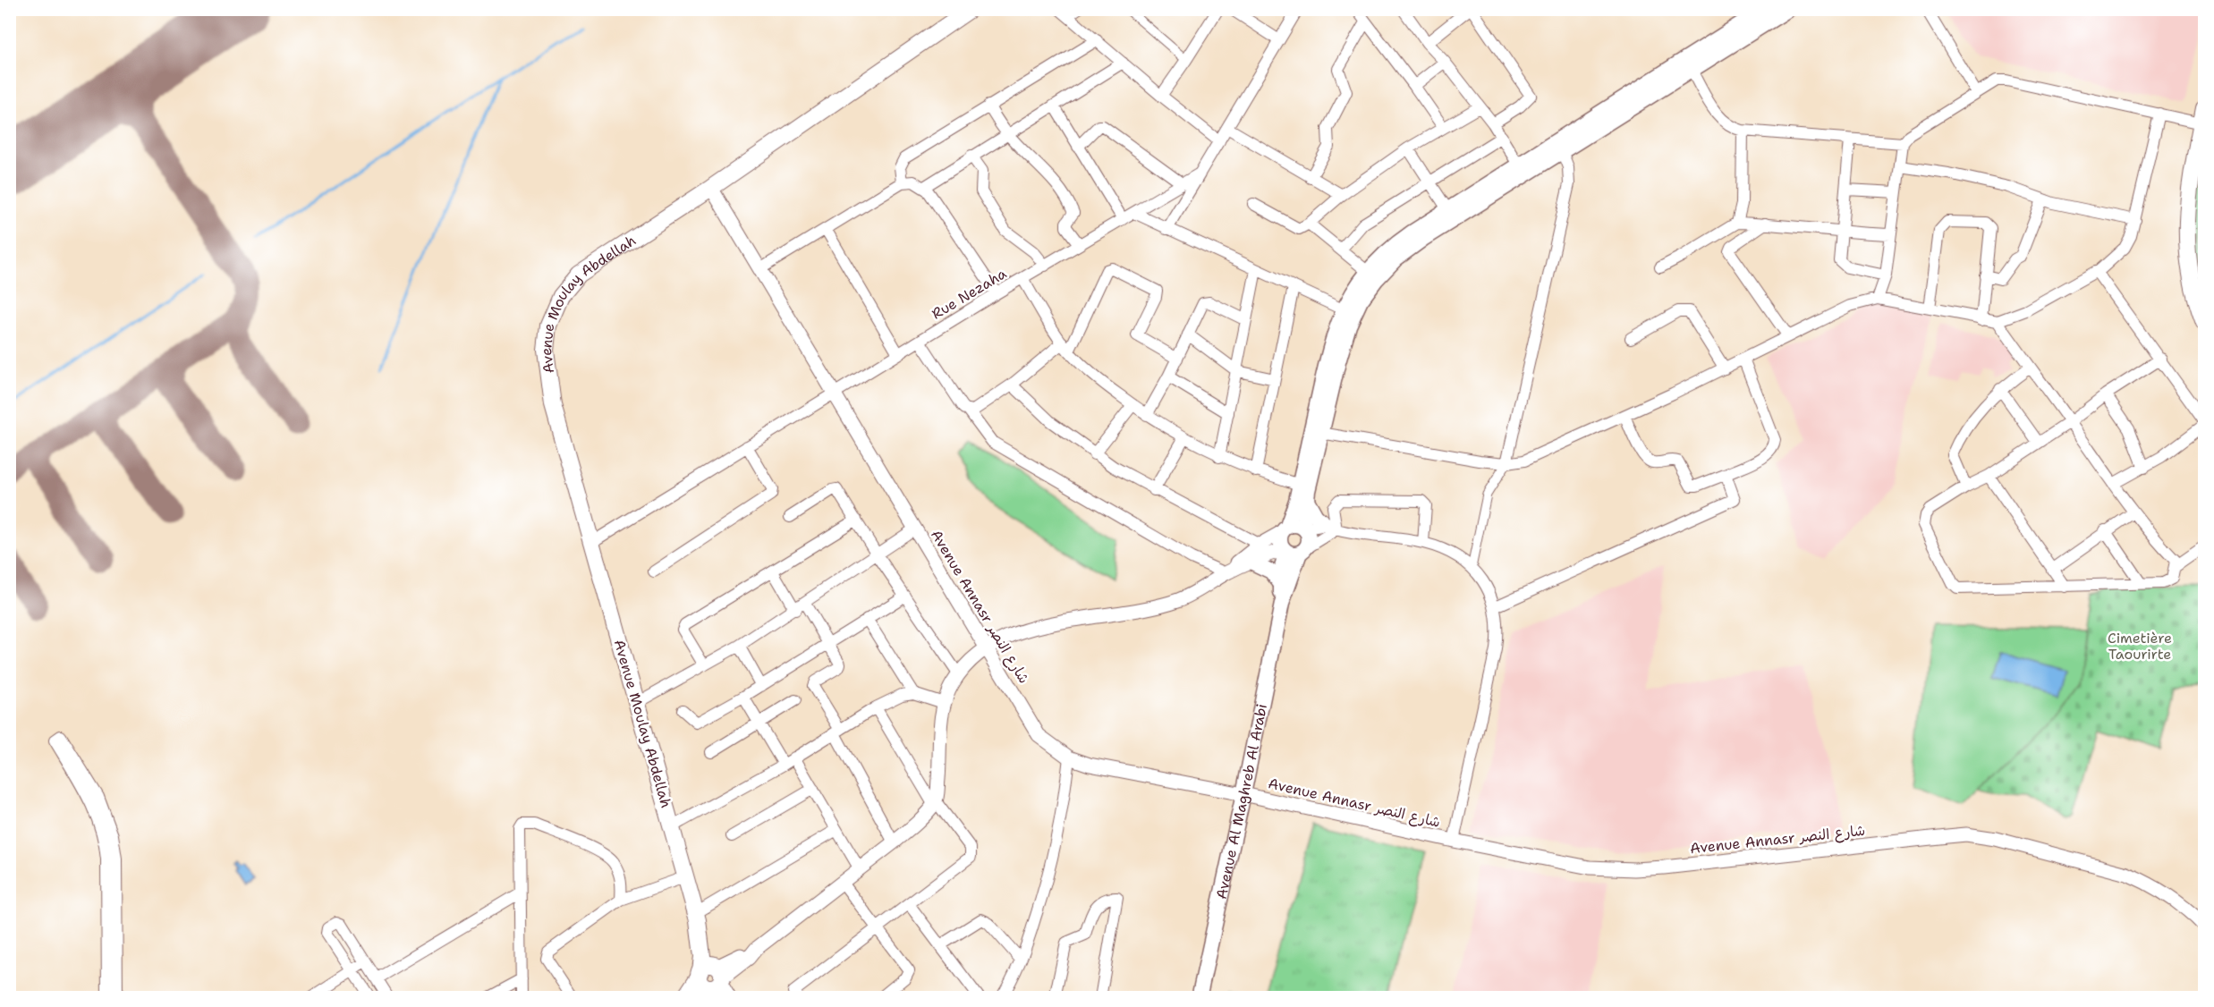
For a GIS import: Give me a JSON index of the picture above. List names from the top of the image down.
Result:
{
  "streets": {
    "main road": ["Avenue Moulay Abdellah", "Avenue Al Maghreb Al Arabi"],
    "street": ["Rue Nezaha", "Avenue Annasr شارع النصر"]
  },
  "crossings": [
    ["Rue Nezaha", "Avenue Moulay Abdellah"],
    ["Rue Nezaha", "Avenue Annasr شارع النصر"],
    ["Avenue Moulay Abdellah", "Avenue Annasr شارع النصر"],
    ["Avenue Annasr شارع النصر", "Avenue Al Maghreb Al Arabi"]
  ],
  "parks": ["Cimetière Taourirte"]
}
